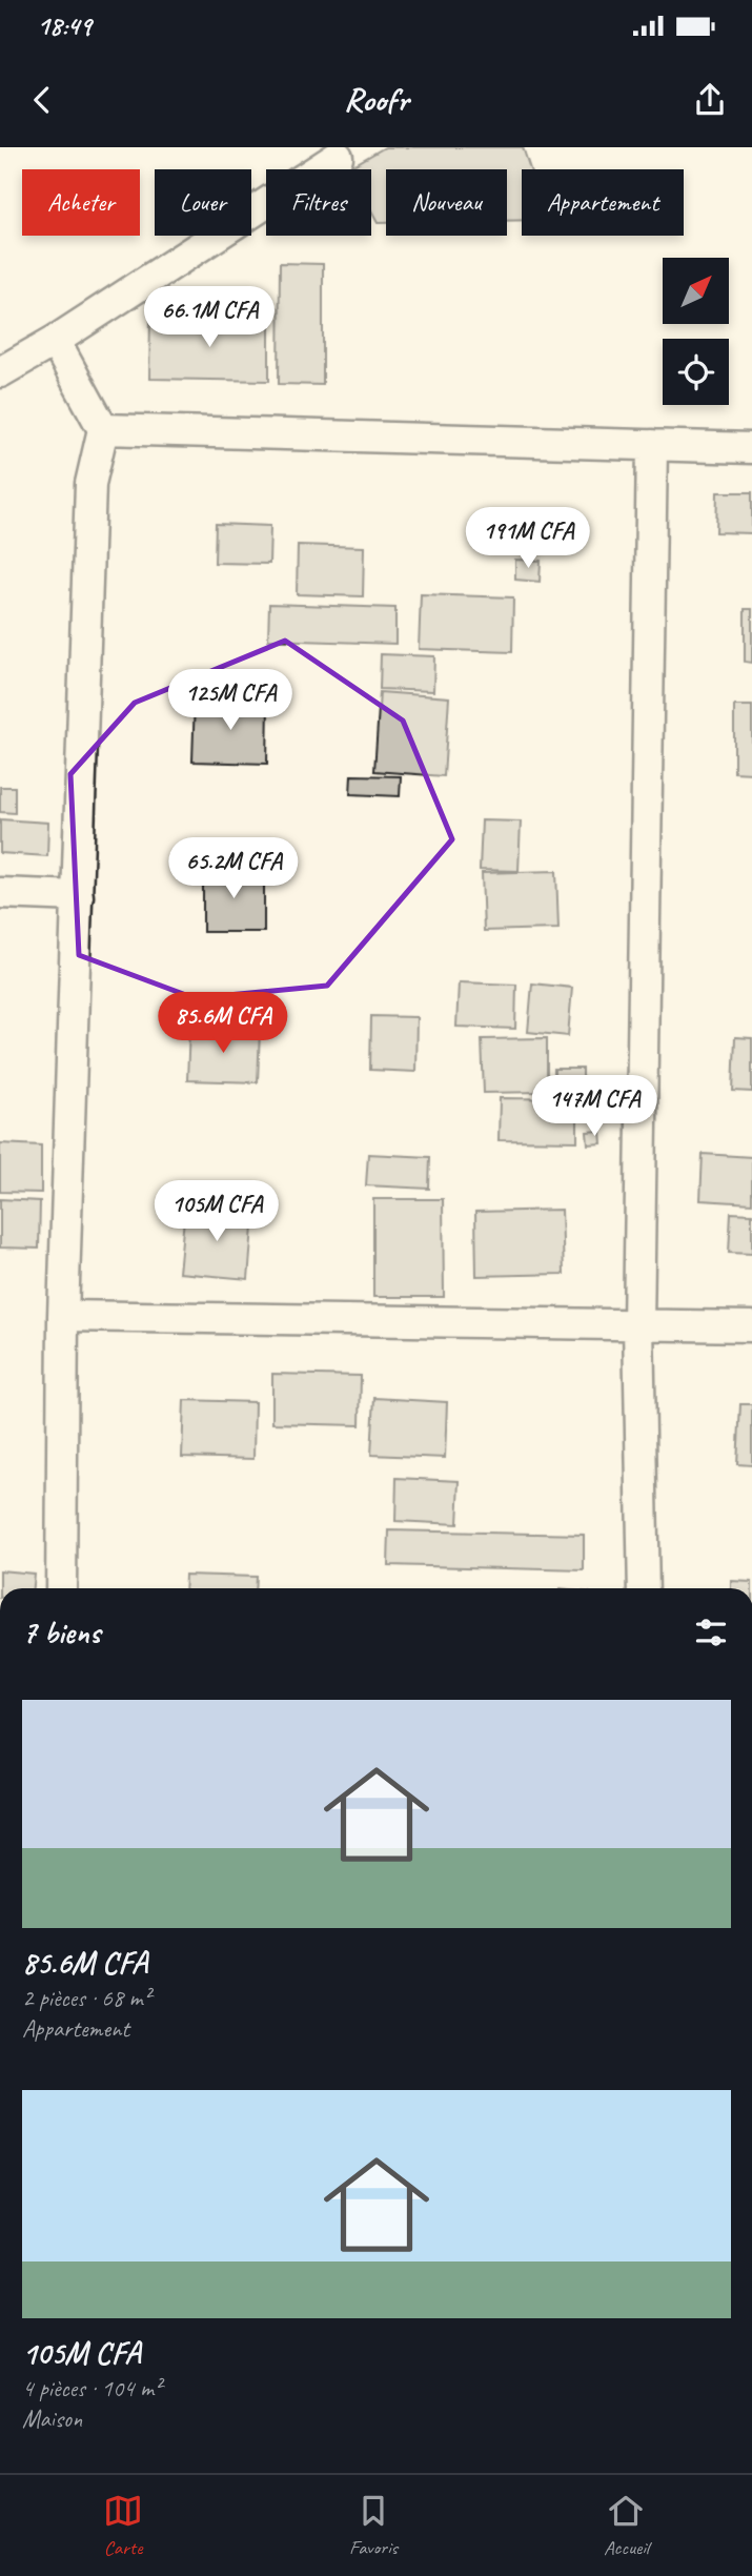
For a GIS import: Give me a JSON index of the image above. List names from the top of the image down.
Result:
{
  "north": "top right",
  "page": {
    "status": "18:49",
    "header": "Roofr",
    "chip": [
      "Acheter",
      "Louer",
      "Filtres",
      "Nouveau",
      "Appartement"
    ],
    "price": [
      "66.1M CFA",
      "191M CFA",
      "125M CFA",
      "65.2M CFA",
      "85.6M CFA",
      "147M CFA",
      "105M CFA"
    ],
    "heading": "7 biens",
    "list": [
      {
        "name": "85.6M CFA",
        "note": "2 pièces · 68 m² · Appartement"
      },
      {
        "name": "105M CFA",
        "note": "4 pièces · 104 m² · Maison"
      }
    ],
    "tabs": ["Carte", "Favoris", "Accueil"]
  }
}
